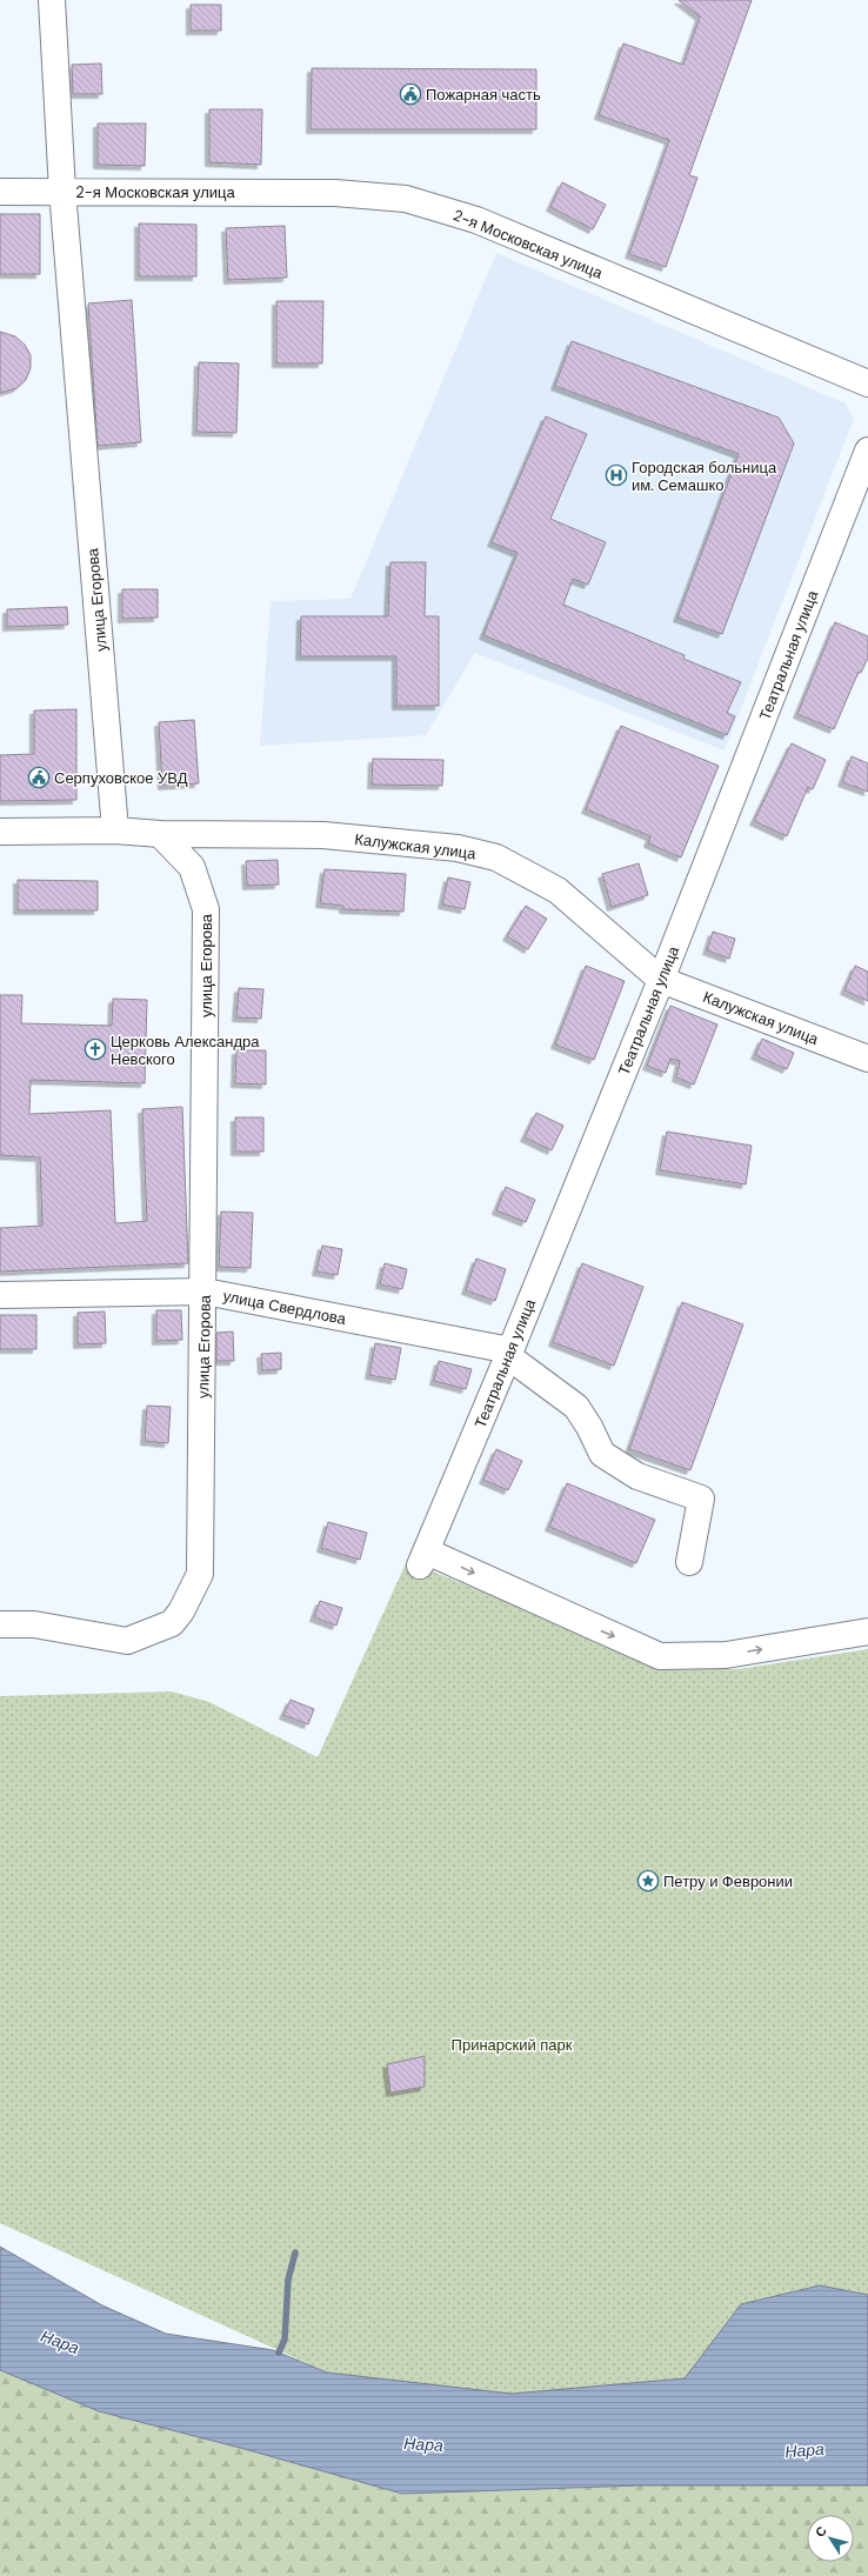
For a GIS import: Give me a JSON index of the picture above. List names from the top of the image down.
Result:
{
  "streets": {
    "street": [
      "2-я Московская улица",
      "улица Егорова",
      "Театральная улица",
      "Калужская улица",
      "улица Свердлова"
    ]
  },
  "crossings": [
    ["2-я Московская улица", "улица Егорова"],
    ["улица Егорова", "Калужская улица"],
    ["улица Егорова", "улица Свердлова"],
    ["Театральная улица", "Калужская улица"],
    ["Театральная улица", "улица Свердлова"]
  ],
  "water": ["Нара"],
  "parks": ["Принарский парк"],
  "places": {
    "public building": ["Пожарная часть", "Серпуховское УВД"],
    "hospital": ["Городская больница им. Семашко"],
    "church": ["Церковь Александра Невского"],
    "place": ["Петру и Февронии"]
  },
  "north": "top left"
}
